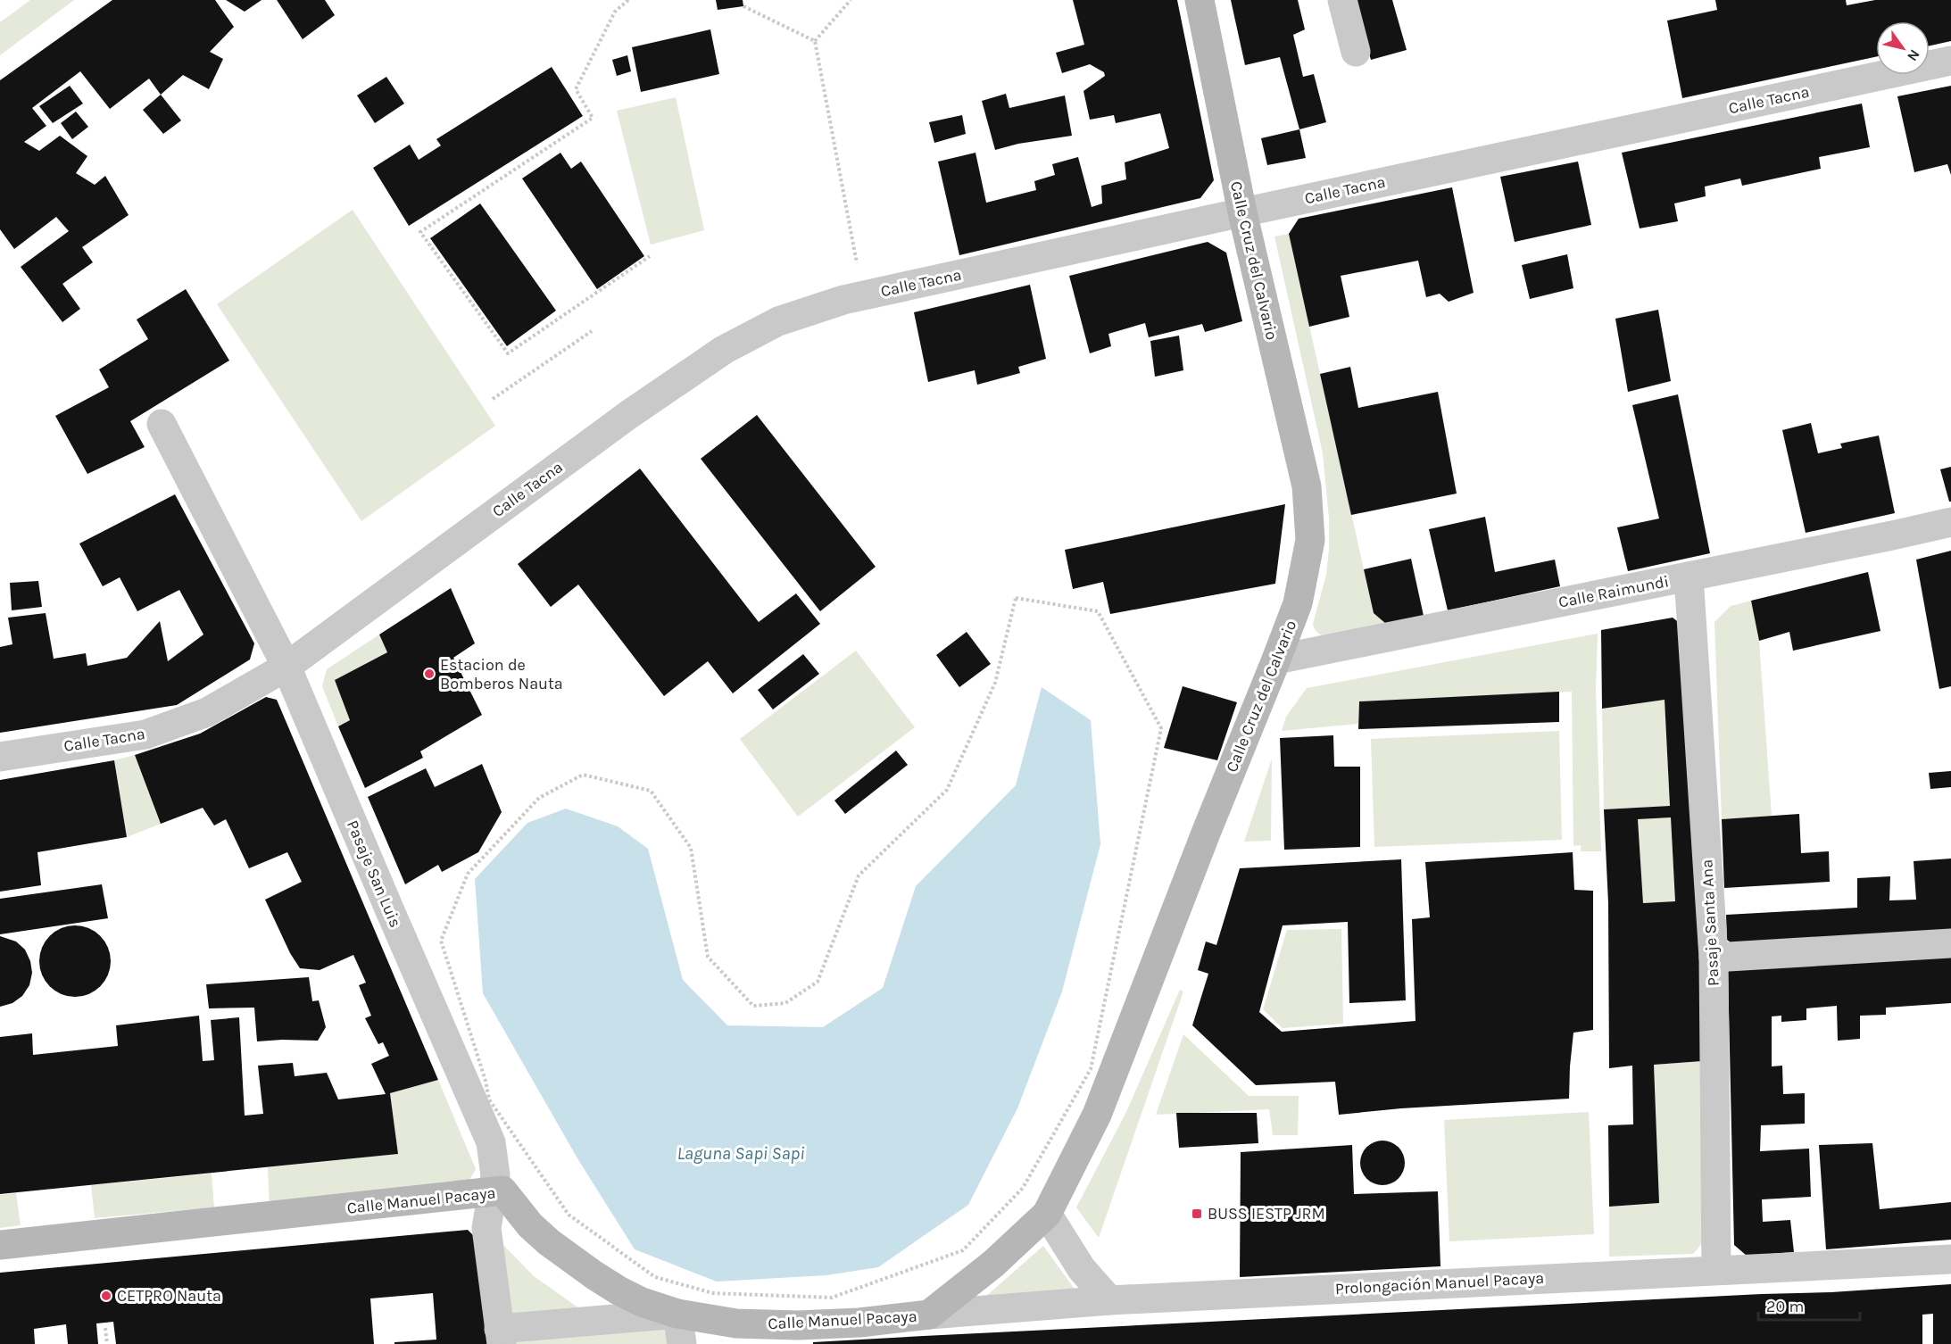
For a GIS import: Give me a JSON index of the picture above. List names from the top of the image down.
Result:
{
  "streets": {
    "street": [
      "Calle Tacna",
      "Calle Cruz del Calvario",
      "Calle Raimundi",
      "Pasaje San Luis",
      "Pasaje Santa Ana",
      "Calle Manuel Pacaya",
      "Prolongación Manuel Pacaya"
    ]
  },
  "crossings": [
    ["Calle Tacna", "Calle Cruz del Calvario"],
    ["Calle Tacna", "Pasaje San Luis"],
    ["Calle Cruz del Calvario", "Calle Raimundi"],
    ["Calle Cruz del Calvario", "Calle Manuel Pacaya"],
    ["Calle Cruz del Calvario", "Prolongación Manuel Pacaya"],
    ["Calle Raimundi", "Pasaje Santa Ana"],
    ["Pasaje San Luis", "Calle Manuel Pacaya"],
    ["Pasaje Santa Ana", "Prolongación Manuel Pacaya"],
    ["Calle Manuel Pacaya", "Prolongación Manuel Pacaya"]
  ],
  "water": ["Laguna Sapi Sapi"],
  "places": {
    "other": ["Estacion de Bomberos Nauta", "CETPRO Nauta"],
    "transit": ["BUSS IESTP JRM"]
  },
  "scale_bar": "20 m",
  "north": "bottom right"
}
